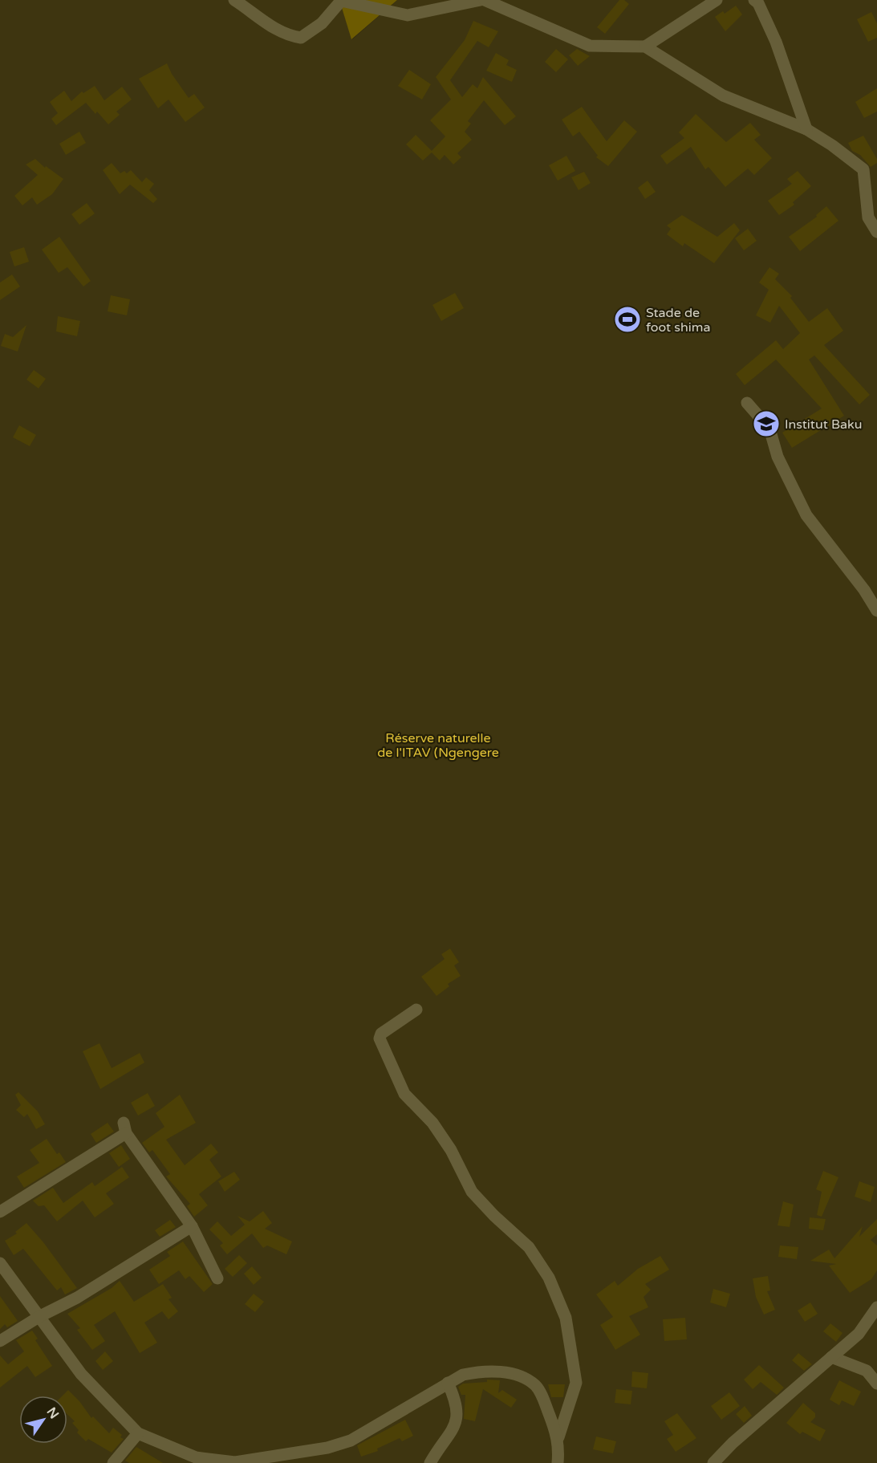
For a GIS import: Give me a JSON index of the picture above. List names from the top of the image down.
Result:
{
  "parks": ["Réserve naturelle de l'ITAV (Ngengere"],
  "places": {
    "sports": ["Stade de foot shima"],
    "school or university": ["Institut Baku"]
  },
  "north": "top right"
}
